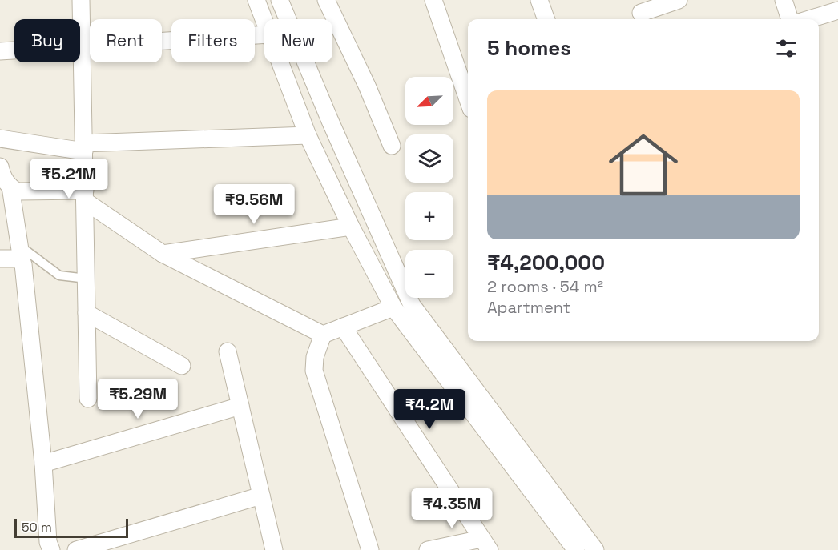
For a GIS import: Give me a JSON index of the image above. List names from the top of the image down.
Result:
{
  "scale_bar": "50 m",
  "north": "bottom left",
  "page": {
    "chip": [
      "Buy",
      "Rent",
      "Filters",
      "New"
    ],
    "heading": "5 homes",
    "map_buttons": ["+", "−"],
    "list": [
      {
        "name": "₹4,200,000",
        "note": "2 rooms · 54 m² · Apartment"
      }
    ],
    "price": [
      "₹5.21M",
      "₹9.56M",
      "₹5.29M",
      "₹4.2M",
      "₹4.35M"
    ],
    "scale": "50 m"
  }
}
